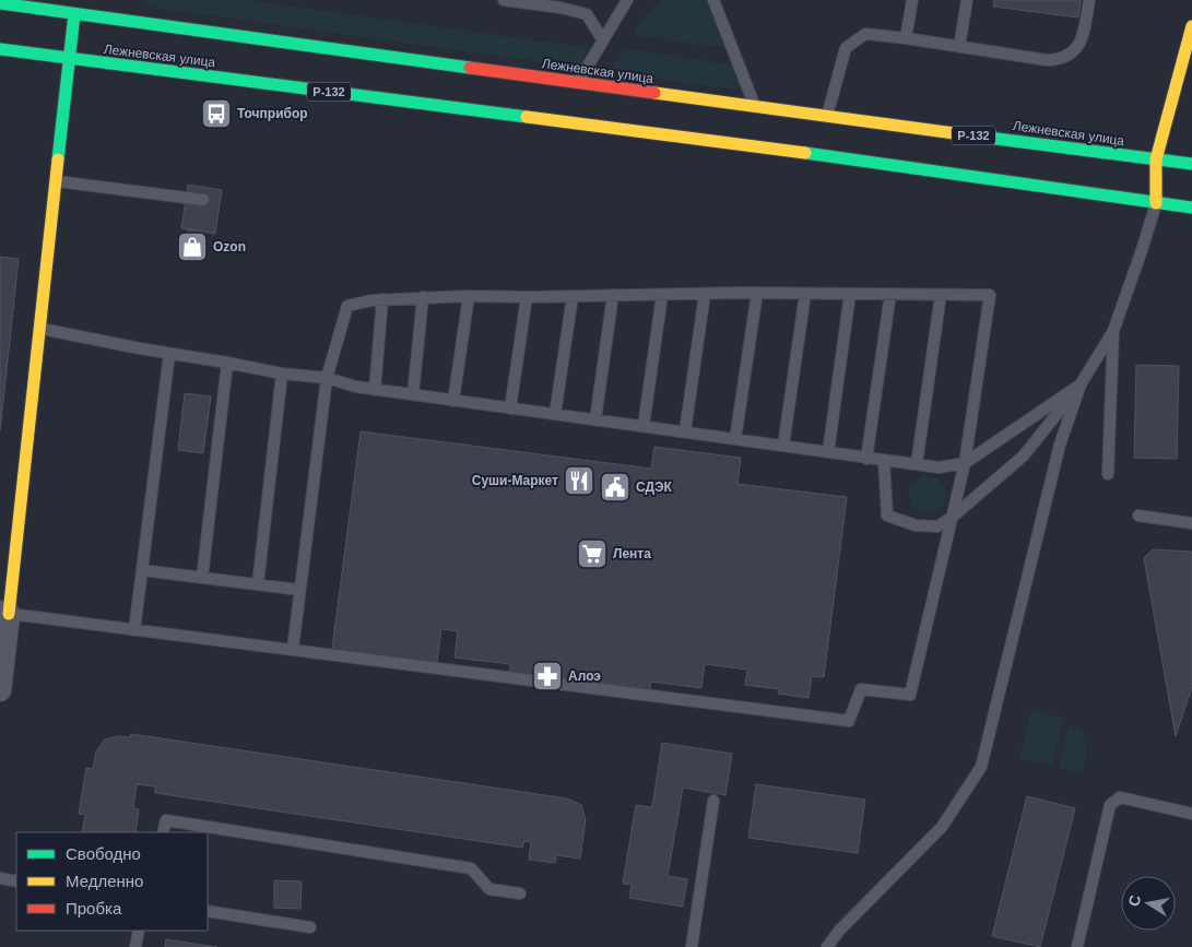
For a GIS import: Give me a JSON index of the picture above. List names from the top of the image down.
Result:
{
  "streets": {
    "main road": ["Лежневская улица", "Р-132"]
  },
  "places": {
    "bus stop": ["Точприбор"],
    "shop": ["Ozon"],
    "restaurant": ["Суши-Маркет"],
    "public building": ["СДЭК"],
    "supermarket": ["Лента"],
    "pharmacy": ["Алоэ"]
  },
  "legend": ["Свободно", "Медленно", "Пробка"],
  "north": "left"
}
